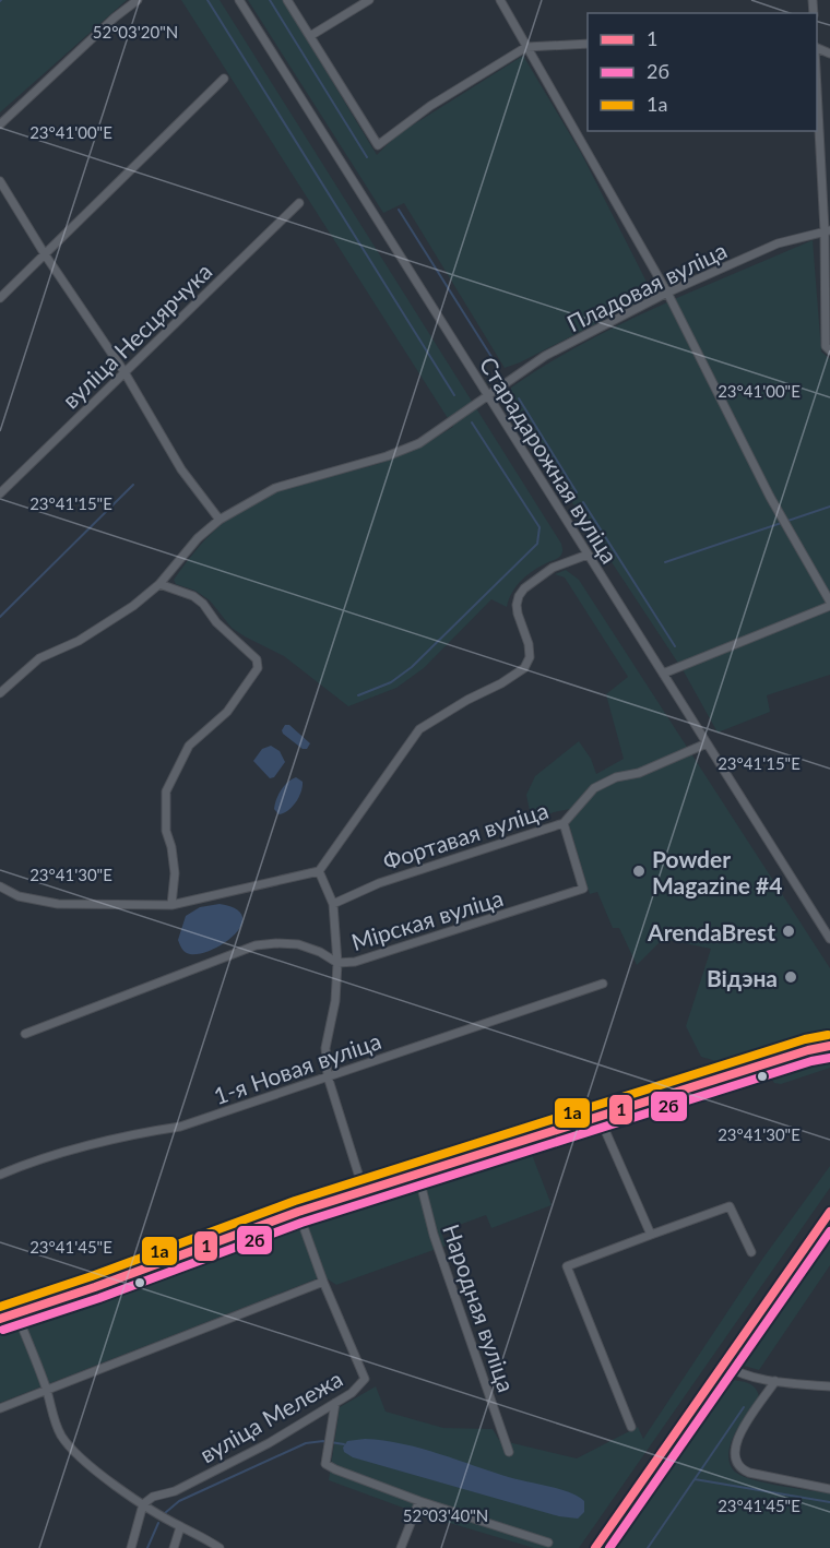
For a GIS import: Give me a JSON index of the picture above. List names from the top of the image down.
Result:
{
  "streets": {
    "street": [
      "Пладовая вуліца",
      "вуліца Несцярчука",
      "Старадарожная вуліца",
      "Фортавая вуліца",
      "Мірская вуліца",
      "1-я Новая вуліца",
      "Народная вуліца",
      "вуліца Мележа"
    ]
  },
  "crossings": [
    ["Пладовая вуліца", "Старадарожная вуліца"],
    ["Старадарожная вуліца", "Фортавая вуліца"],
    ["Фортавая вуліца", "Мірская вуліца"]
  ],
  "places": ["Powder Magazine #4", "ArendaBrest", "Відэна"],
  "lines": ["transit line 1а", "transit line 1", "transit line 2б"],
  "legend": ["1", "2б", "1а"],
  "coordinates": [
    "52°03'20\"N",
    "23°41'00\"E",
    "23°41'15\"E",
    "23°41'30\"E",
    "23°41'45\"E",
    "52°03'40\"N"
  ]
}
